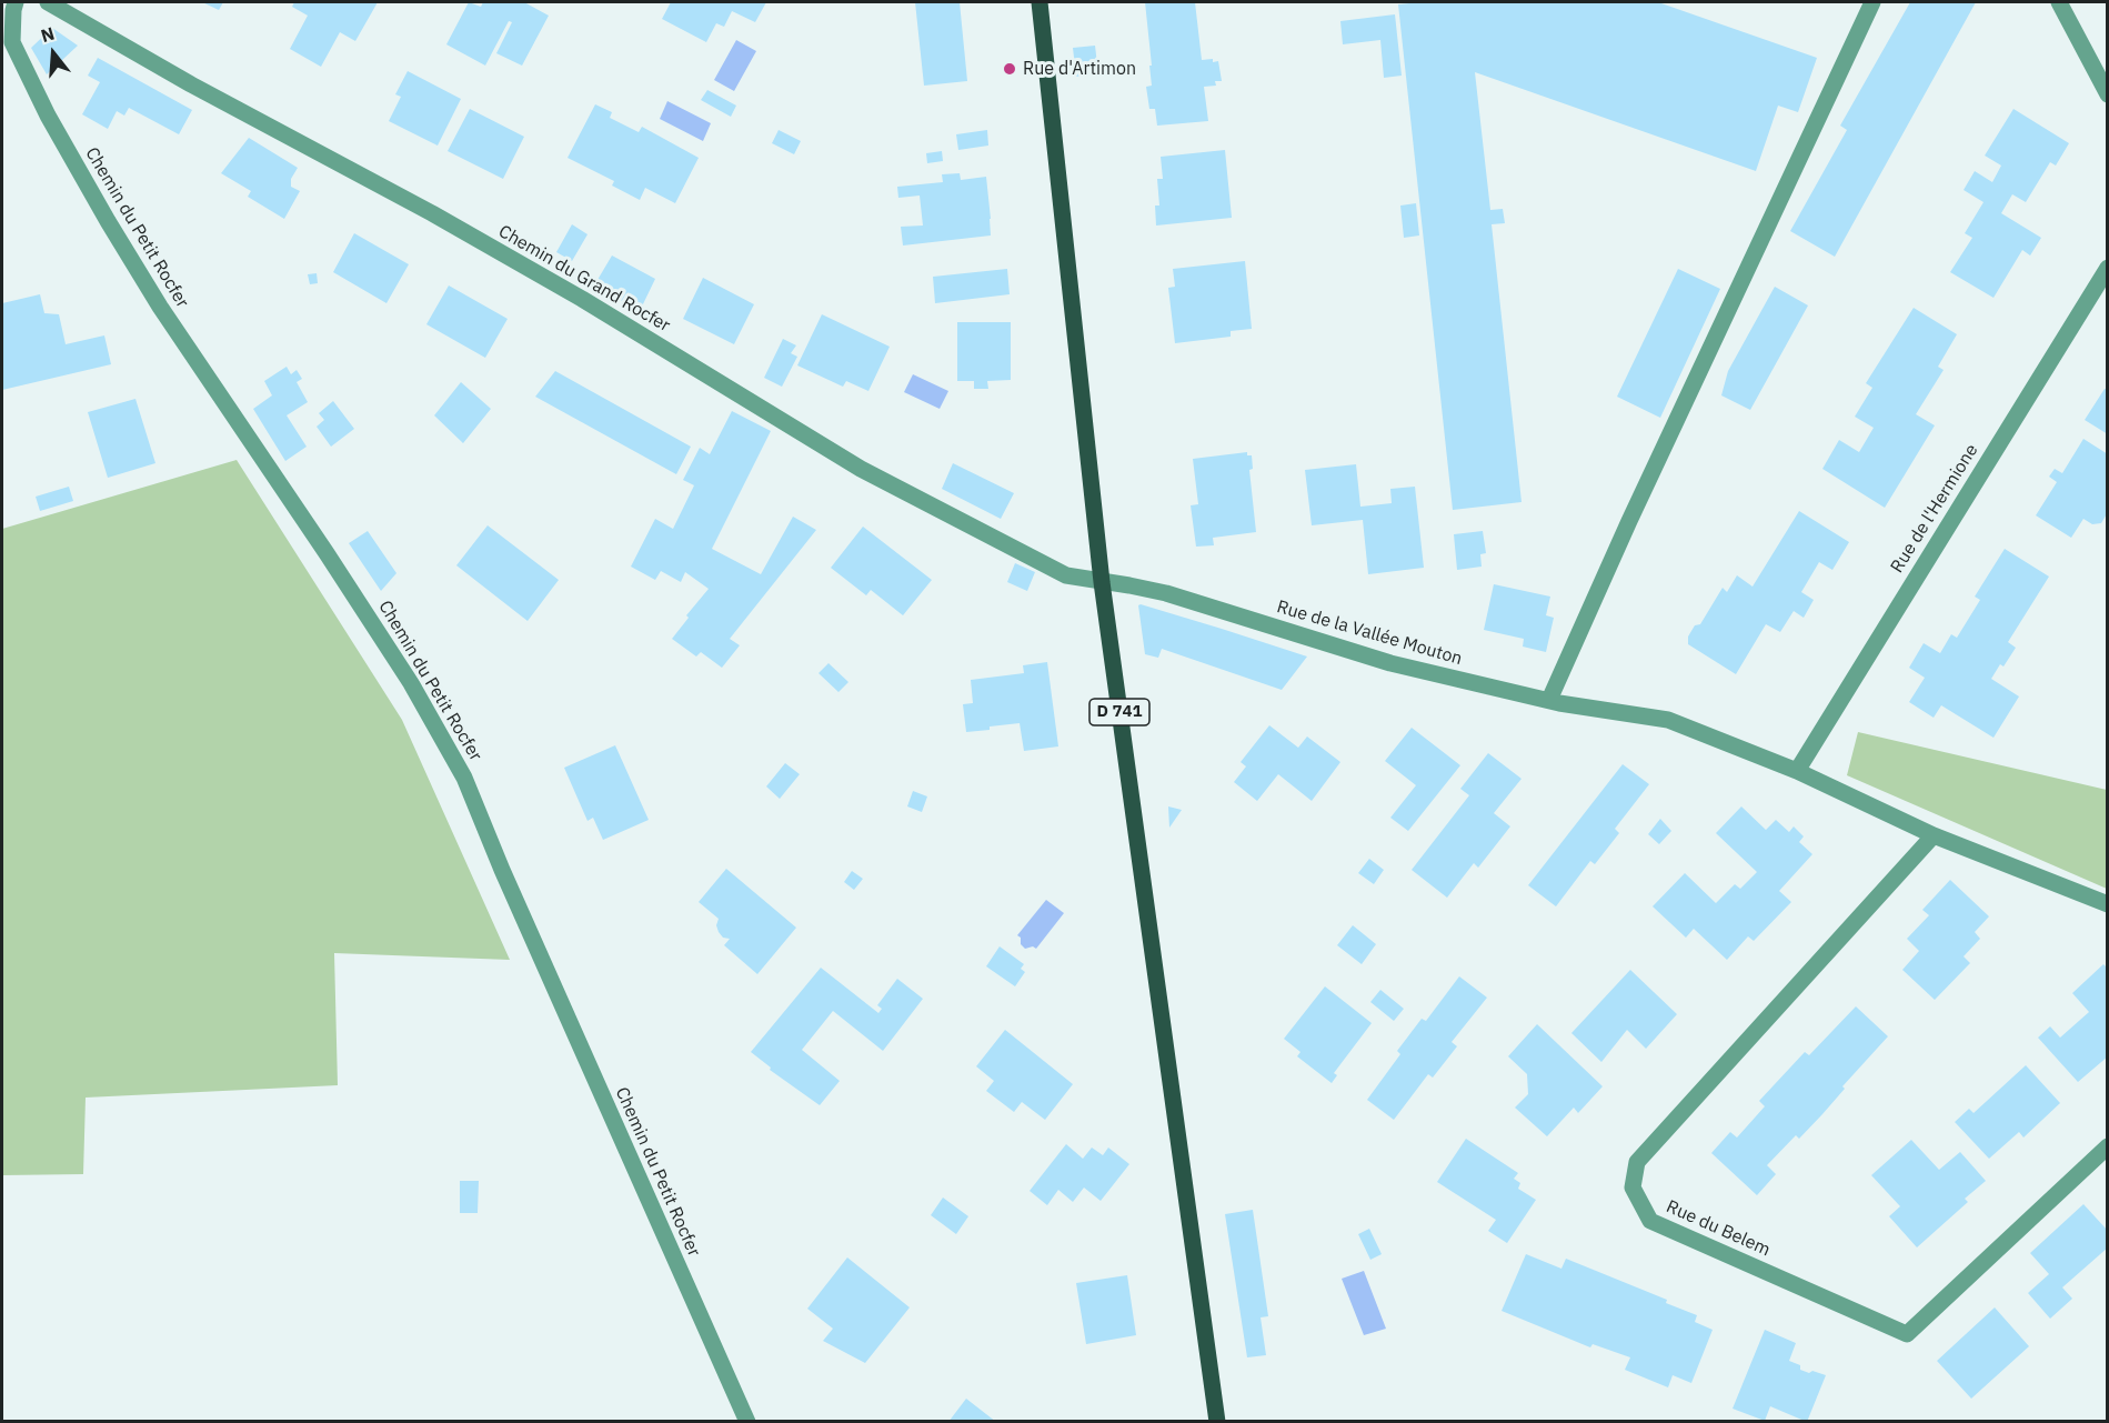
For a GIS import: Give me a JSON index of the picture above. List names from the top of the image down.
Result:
{
  "streets": {
    "main road": ["D 741"],
    "street": [
      "Chemin du Petit Rocfer",
      "Chemin du Grand Rocfer",
      "Rue de l'Hermione",
      "Rue de la Vallée Mouton",
      "Rue du Belem"
    ]
  },
  "crossings": [
    ["Chemin du Grand Rocfer", "Rue de la Vallée Mouton"],
    ["Chemin du Grand Rocfer", "D 741"],
    ["Rue de l'Hermione", "Rue de la Vallée Mouton"],
    ["Rue de la Vallée Mouton", "D 741"],
    ["Rue de la Vallée Mouton", "Rue du Belem"]
  ],
  "places": ["Rue d'Artimon"],
  "north": "top"
}
